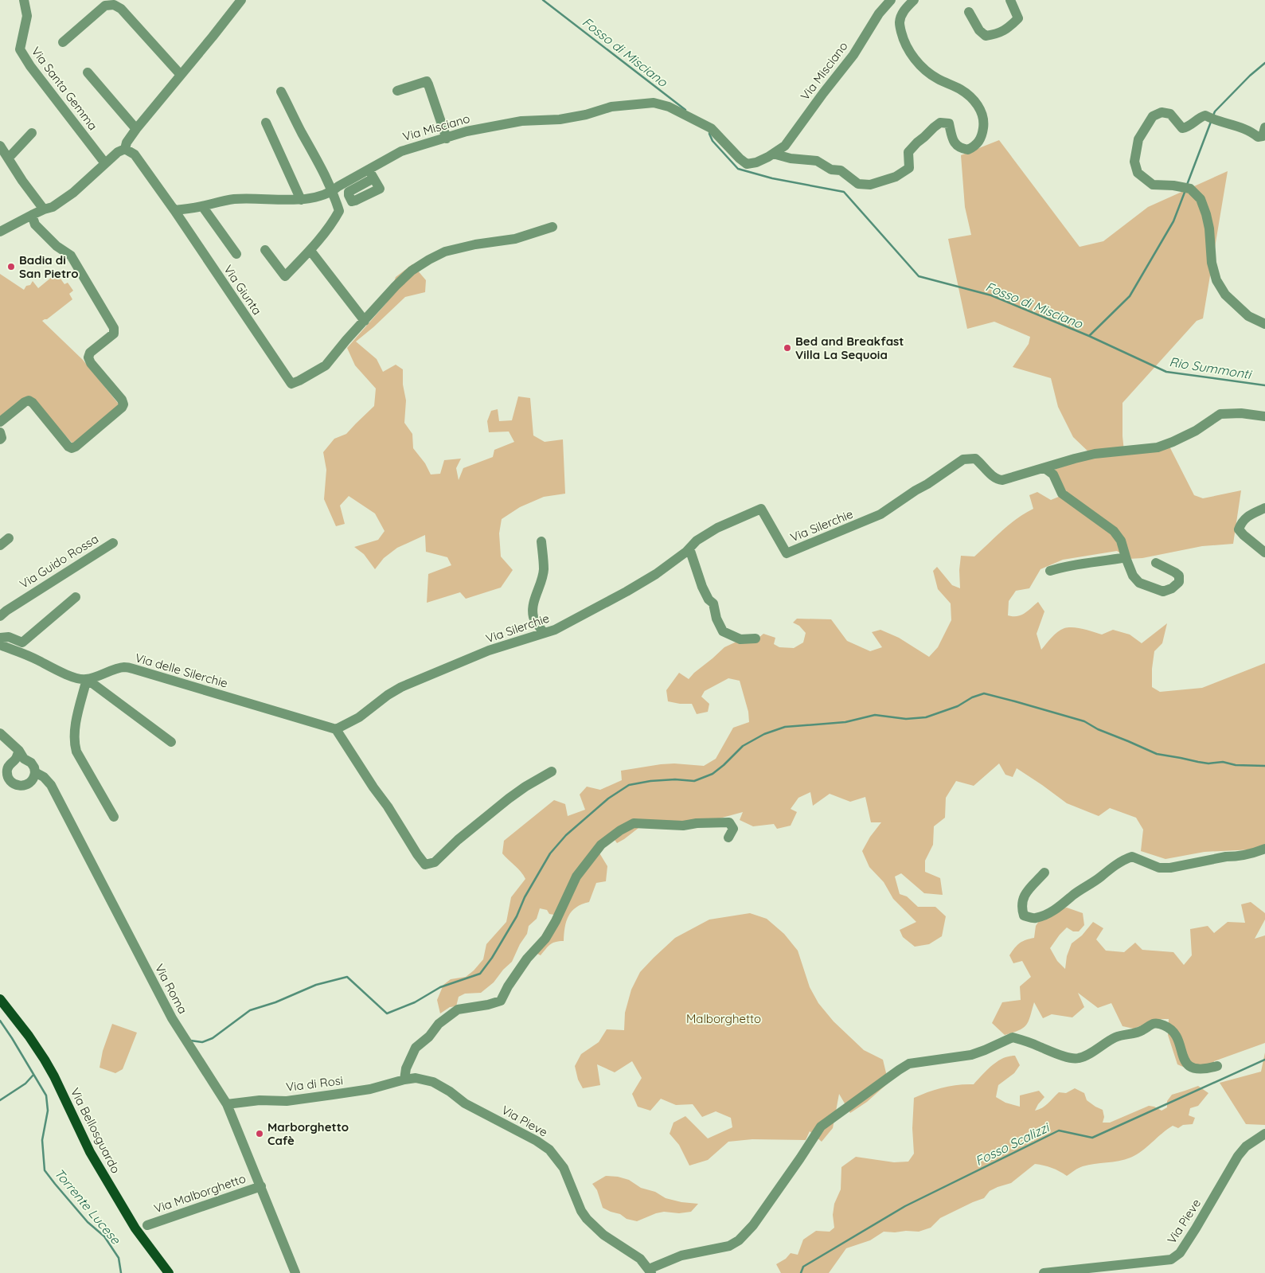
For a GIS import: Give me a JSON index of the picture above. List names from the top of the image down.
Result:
{
  "streets": {
    "main road": ["Via Bellosguardo"],
    "street": [
      "Via Misciano",
      "Via Santa Gemma",
      "Via Giunta",
      "Via Silerchie",
      "Via Guido Rossa",
      "Via delle Silerchie",
      "Via Roma",
      "Via di Rosi",
      "Via Pieve",
      "Via Malborghetto"
    ]
  },
  "crossings": [
    ["Via Misciano", "Via Giunta"],
    ["Via Silerchie", "Via delle Silerchie"],
    ["Via Roma", "Via di Rosi"],
    ["Via Roma", "Via Malborghetto"],
    ["Via di Rosi", "Via Pieve"]
  ],
  "water": [
    "Fosso di Misciano",
    "Rio Summonti",
    "Fosso Scalizzi",
    "Torrente Lucese"
  ],
  "parks": ["Malborghetto"],
  "places": ["Badia di San Pietro", "Bed and Breakfast Villa La Sequoia", "Marborghetto Cafè"]
}
